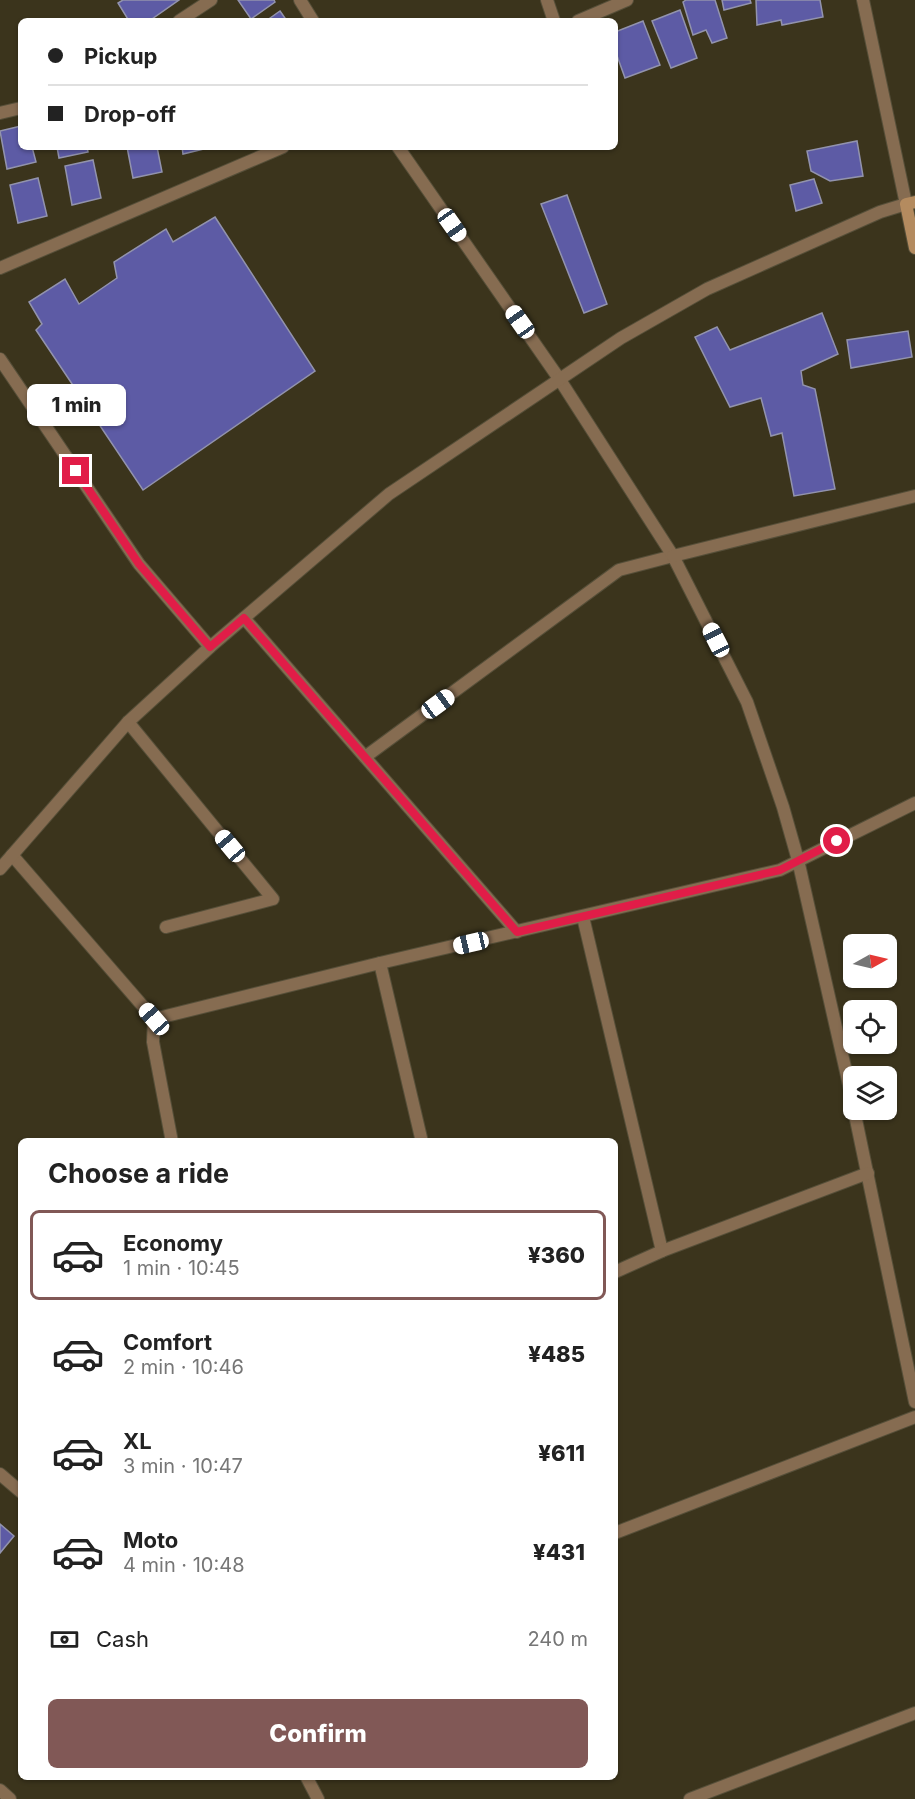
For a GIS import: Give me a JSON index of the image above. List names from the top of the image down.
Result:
{
  "north": "right",
  "page": {
    "banner": ["Pickup", "Drop-off"],
    "bubble": "1 min",
    "heading": "Choose a ride",
    "list": [
      {
        "name": "Economy",
        "note": "1 min · 10:45",
        "value": "¥360"
      },
      {
        "name": "Comfort",
        "note": "2 min · 10:46",
        "value": "¥485"
      },
      {
        "name": "XL",
        "note": "3 min · 10:47",
        "value": "¥611"
      },
      {
        "name": "Moto",
        "note": "4 min · 10:48",
        "value": "¥431"
      }
    ],
    "pay": ["Cash", "240 m"],
    "buttons": "Confirm"
  }
}
